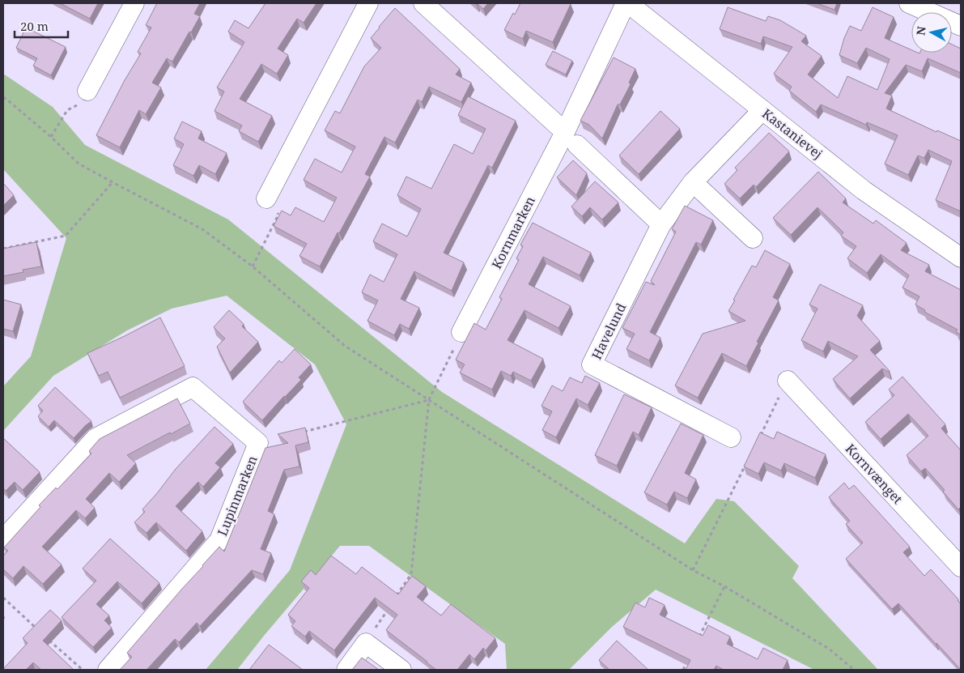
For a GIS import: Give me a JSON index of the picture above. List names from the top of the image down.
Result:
{
  "streets": {
    "street": [
      "Kastanievej",
      "Kornmarken",
      "Havelund",
      "Kornvænget",
      "Lupinmarken"
    ]
  },
  "crossings": [
    ["Kastanievej", "Kornmarken"],
    ["Kastanievej", "Havelund"]
  ],
  "scale_bar": "20 m",
  "north": "left"
}
